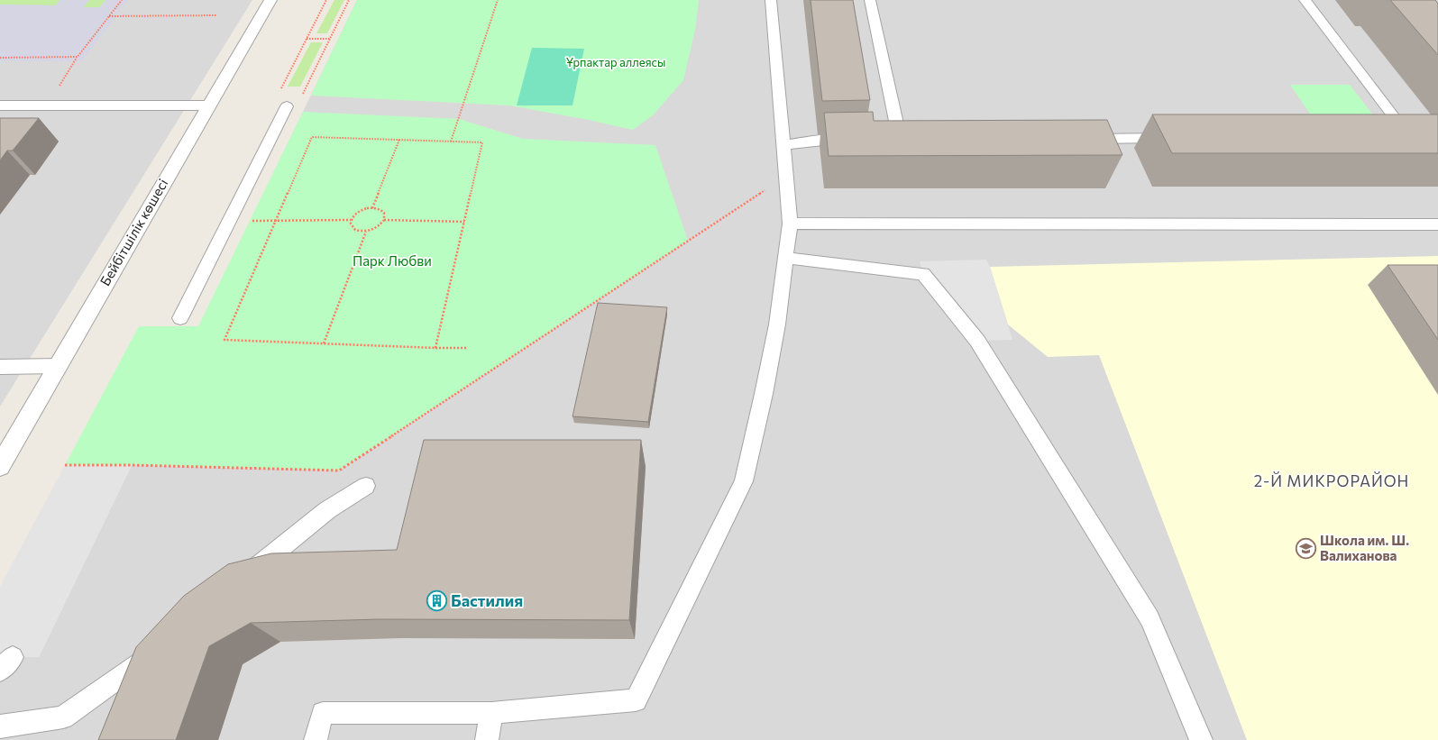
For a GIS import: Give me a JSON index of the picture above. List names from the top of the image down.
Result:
{
  "streets": {
    "street": ["Бейбітшілік көшесі"]
  },
  "districts": ["2-Й МИКРОРАЙОН"],
  "parks": ["Ұрпактар аллеясы", "Парк Любви"],
  "places": {
    "school or university": ["Школа им. Ш. Валиханова"],
    "building": ["Бастилия"]
  }
}
